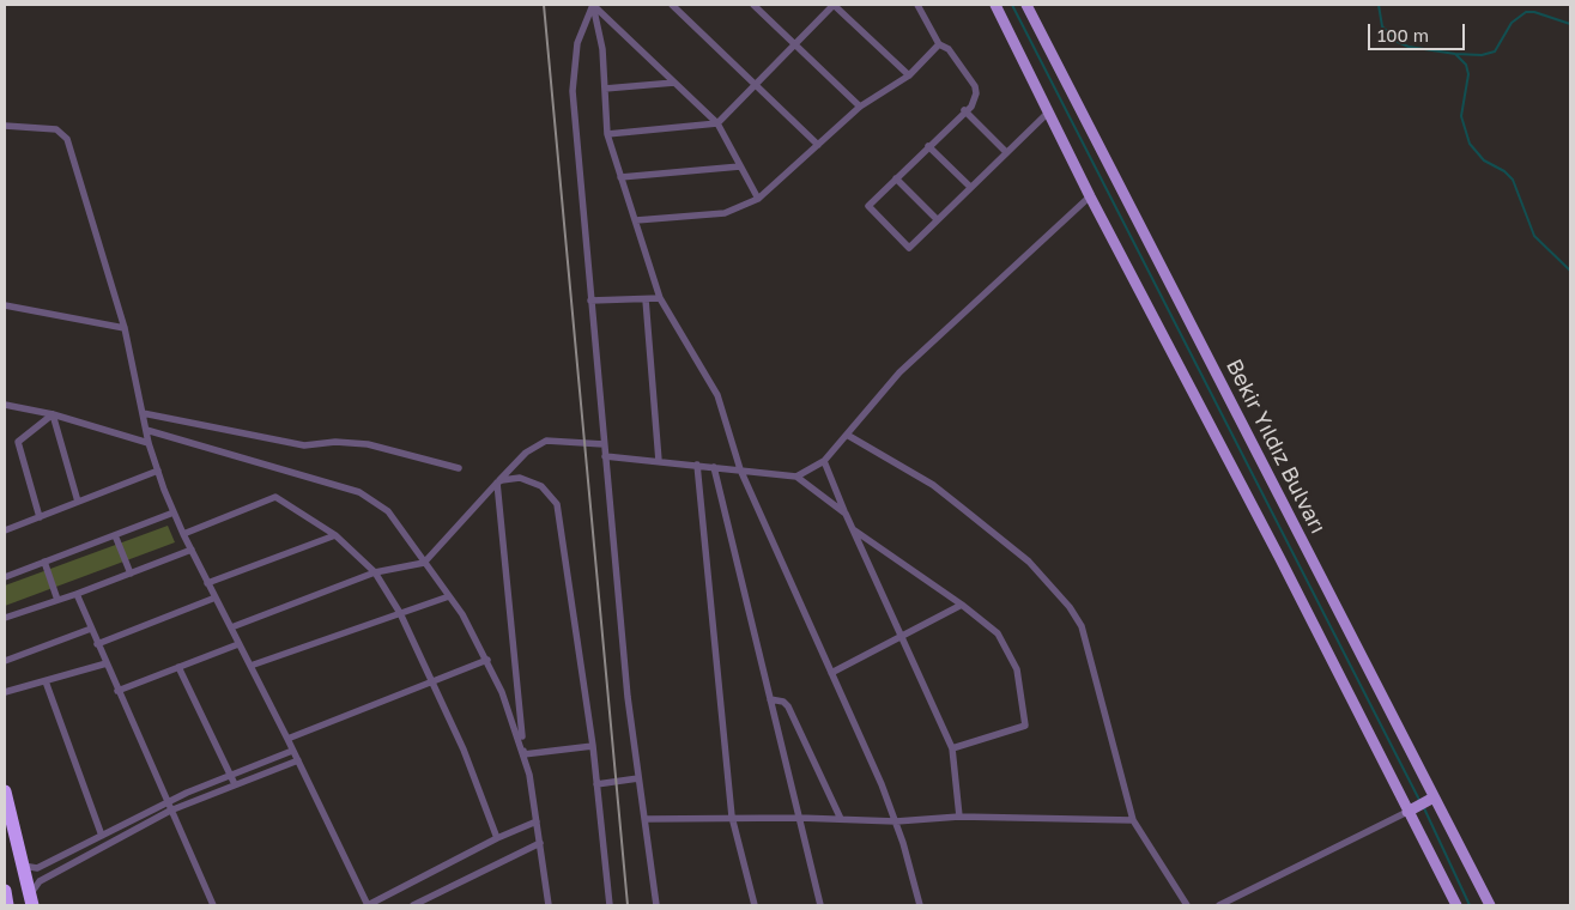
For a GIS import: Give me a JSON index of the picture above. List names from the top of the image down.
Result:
{
  "streets": {
    "main road": ["Bekir Yıldız Bulvarı"]
  },
  "scale_bar": "100 m"
}
